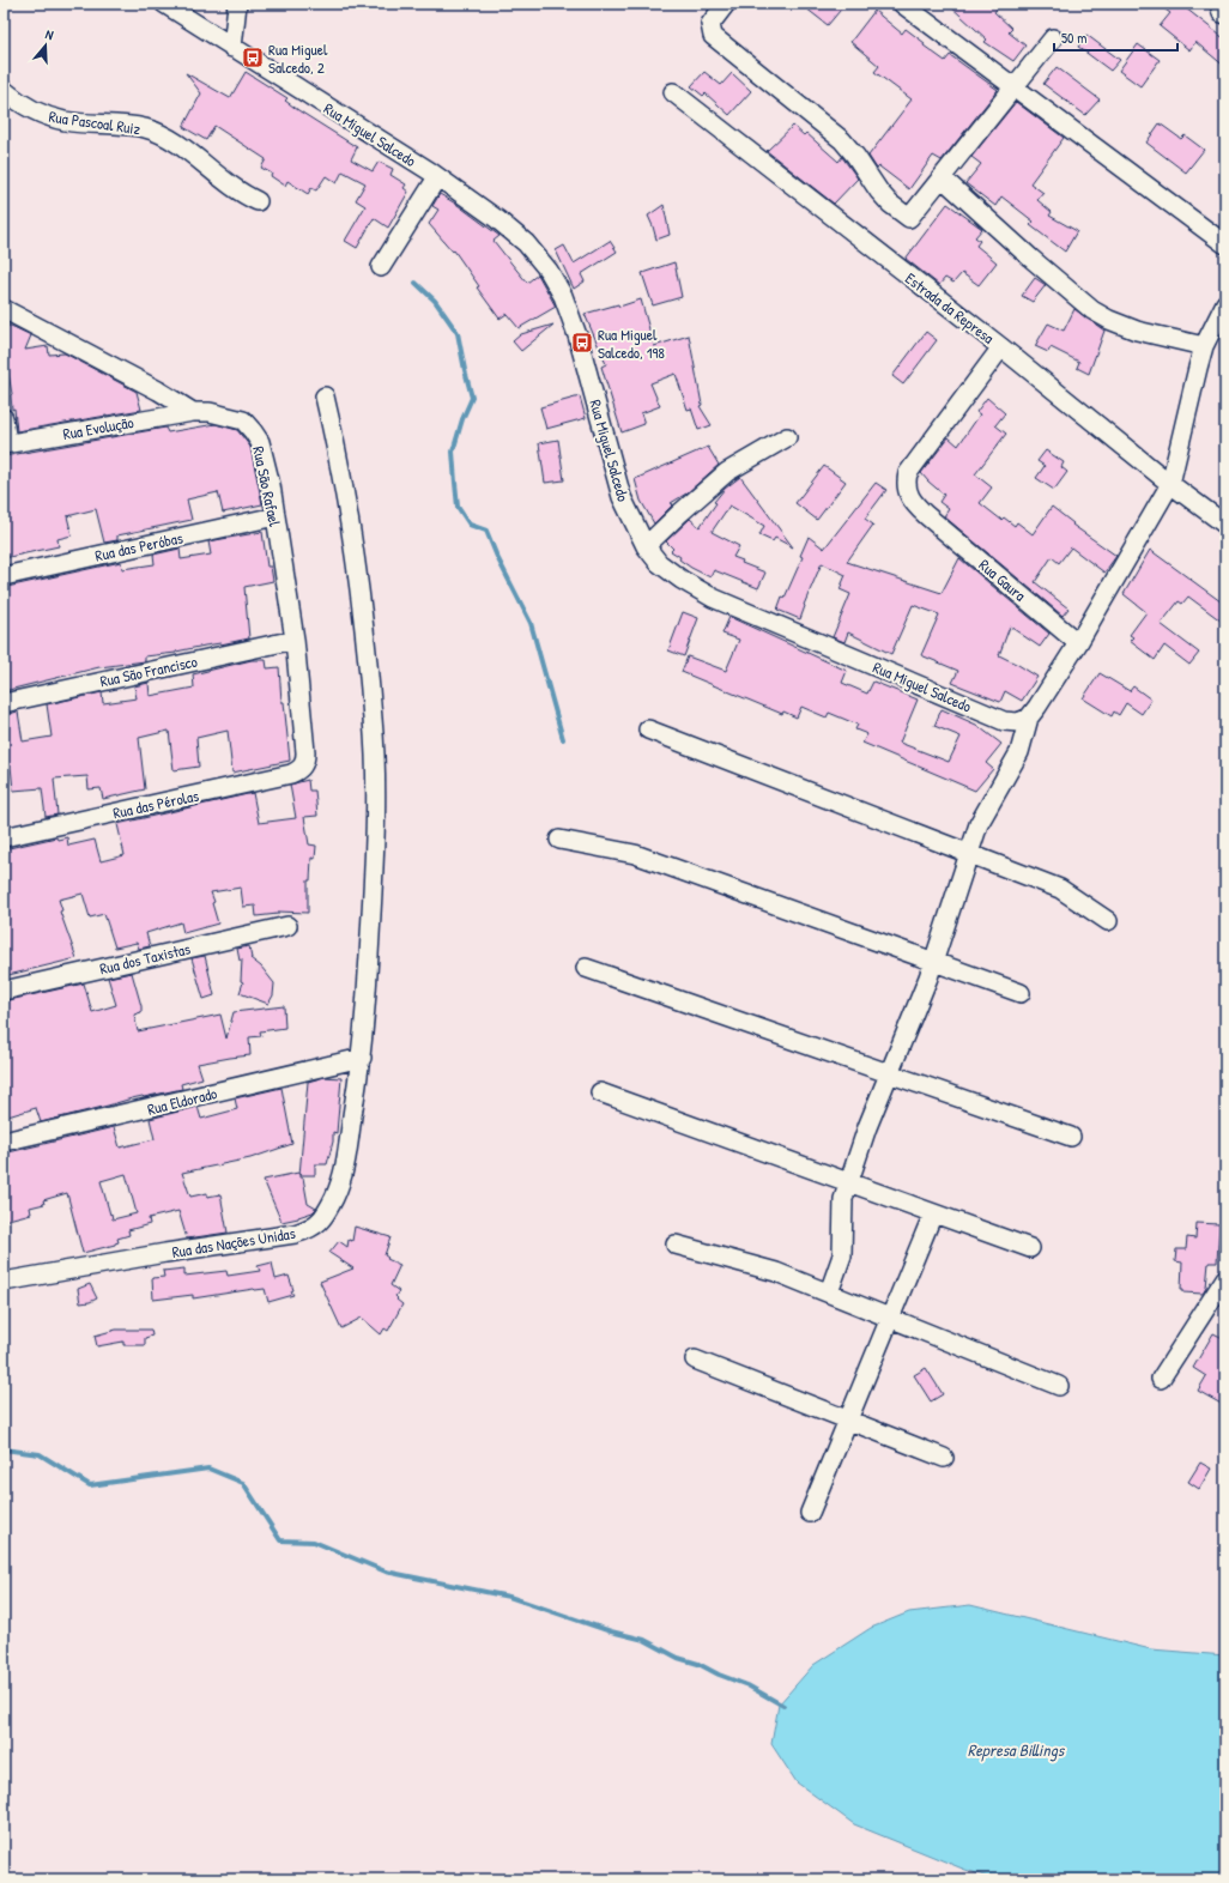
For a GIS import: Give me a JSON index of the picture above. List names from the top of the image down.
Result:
{
  "streets": {
    "street": [
      "Rua Pascoal Ruiz",
      "Rua Miguel Salcedo",
      "Estrada da Represa",
      "Rua Evolução",
      "Rua São Rafael",
      "Rua das Peróbas",
      "Rua Gaura",
      "Rua São Francisco",
      "Rua das Pérolas",
      "Rua dos Taxistas",
      "Rua Eldorado",
      "Rua das Nações Unidas"
    ]
  },
  "crossings": [
    ["Estrada da Represa", "Rua Gaura"],
    ["Rua Evolução", "Rua São Rafael"],
    ["Rua São Rafael", "Rua das Peróbas"],
    ["Rua São Rafael", "Rua São Francisco"],
    ["Rua São Rafael", "Rua das Pérolas"],
    ["Rua Eldorado", "Rua das Nações Unidas"]
  ],
  "water": ["Represa Billings"],
  "places": {
    "bus stop": ["Rua Miguel Salcedo, 2", "Rua Miguel Salcedo, 198"]
  },
  "scale_bar": "50 m",
  "north": "top"
}
